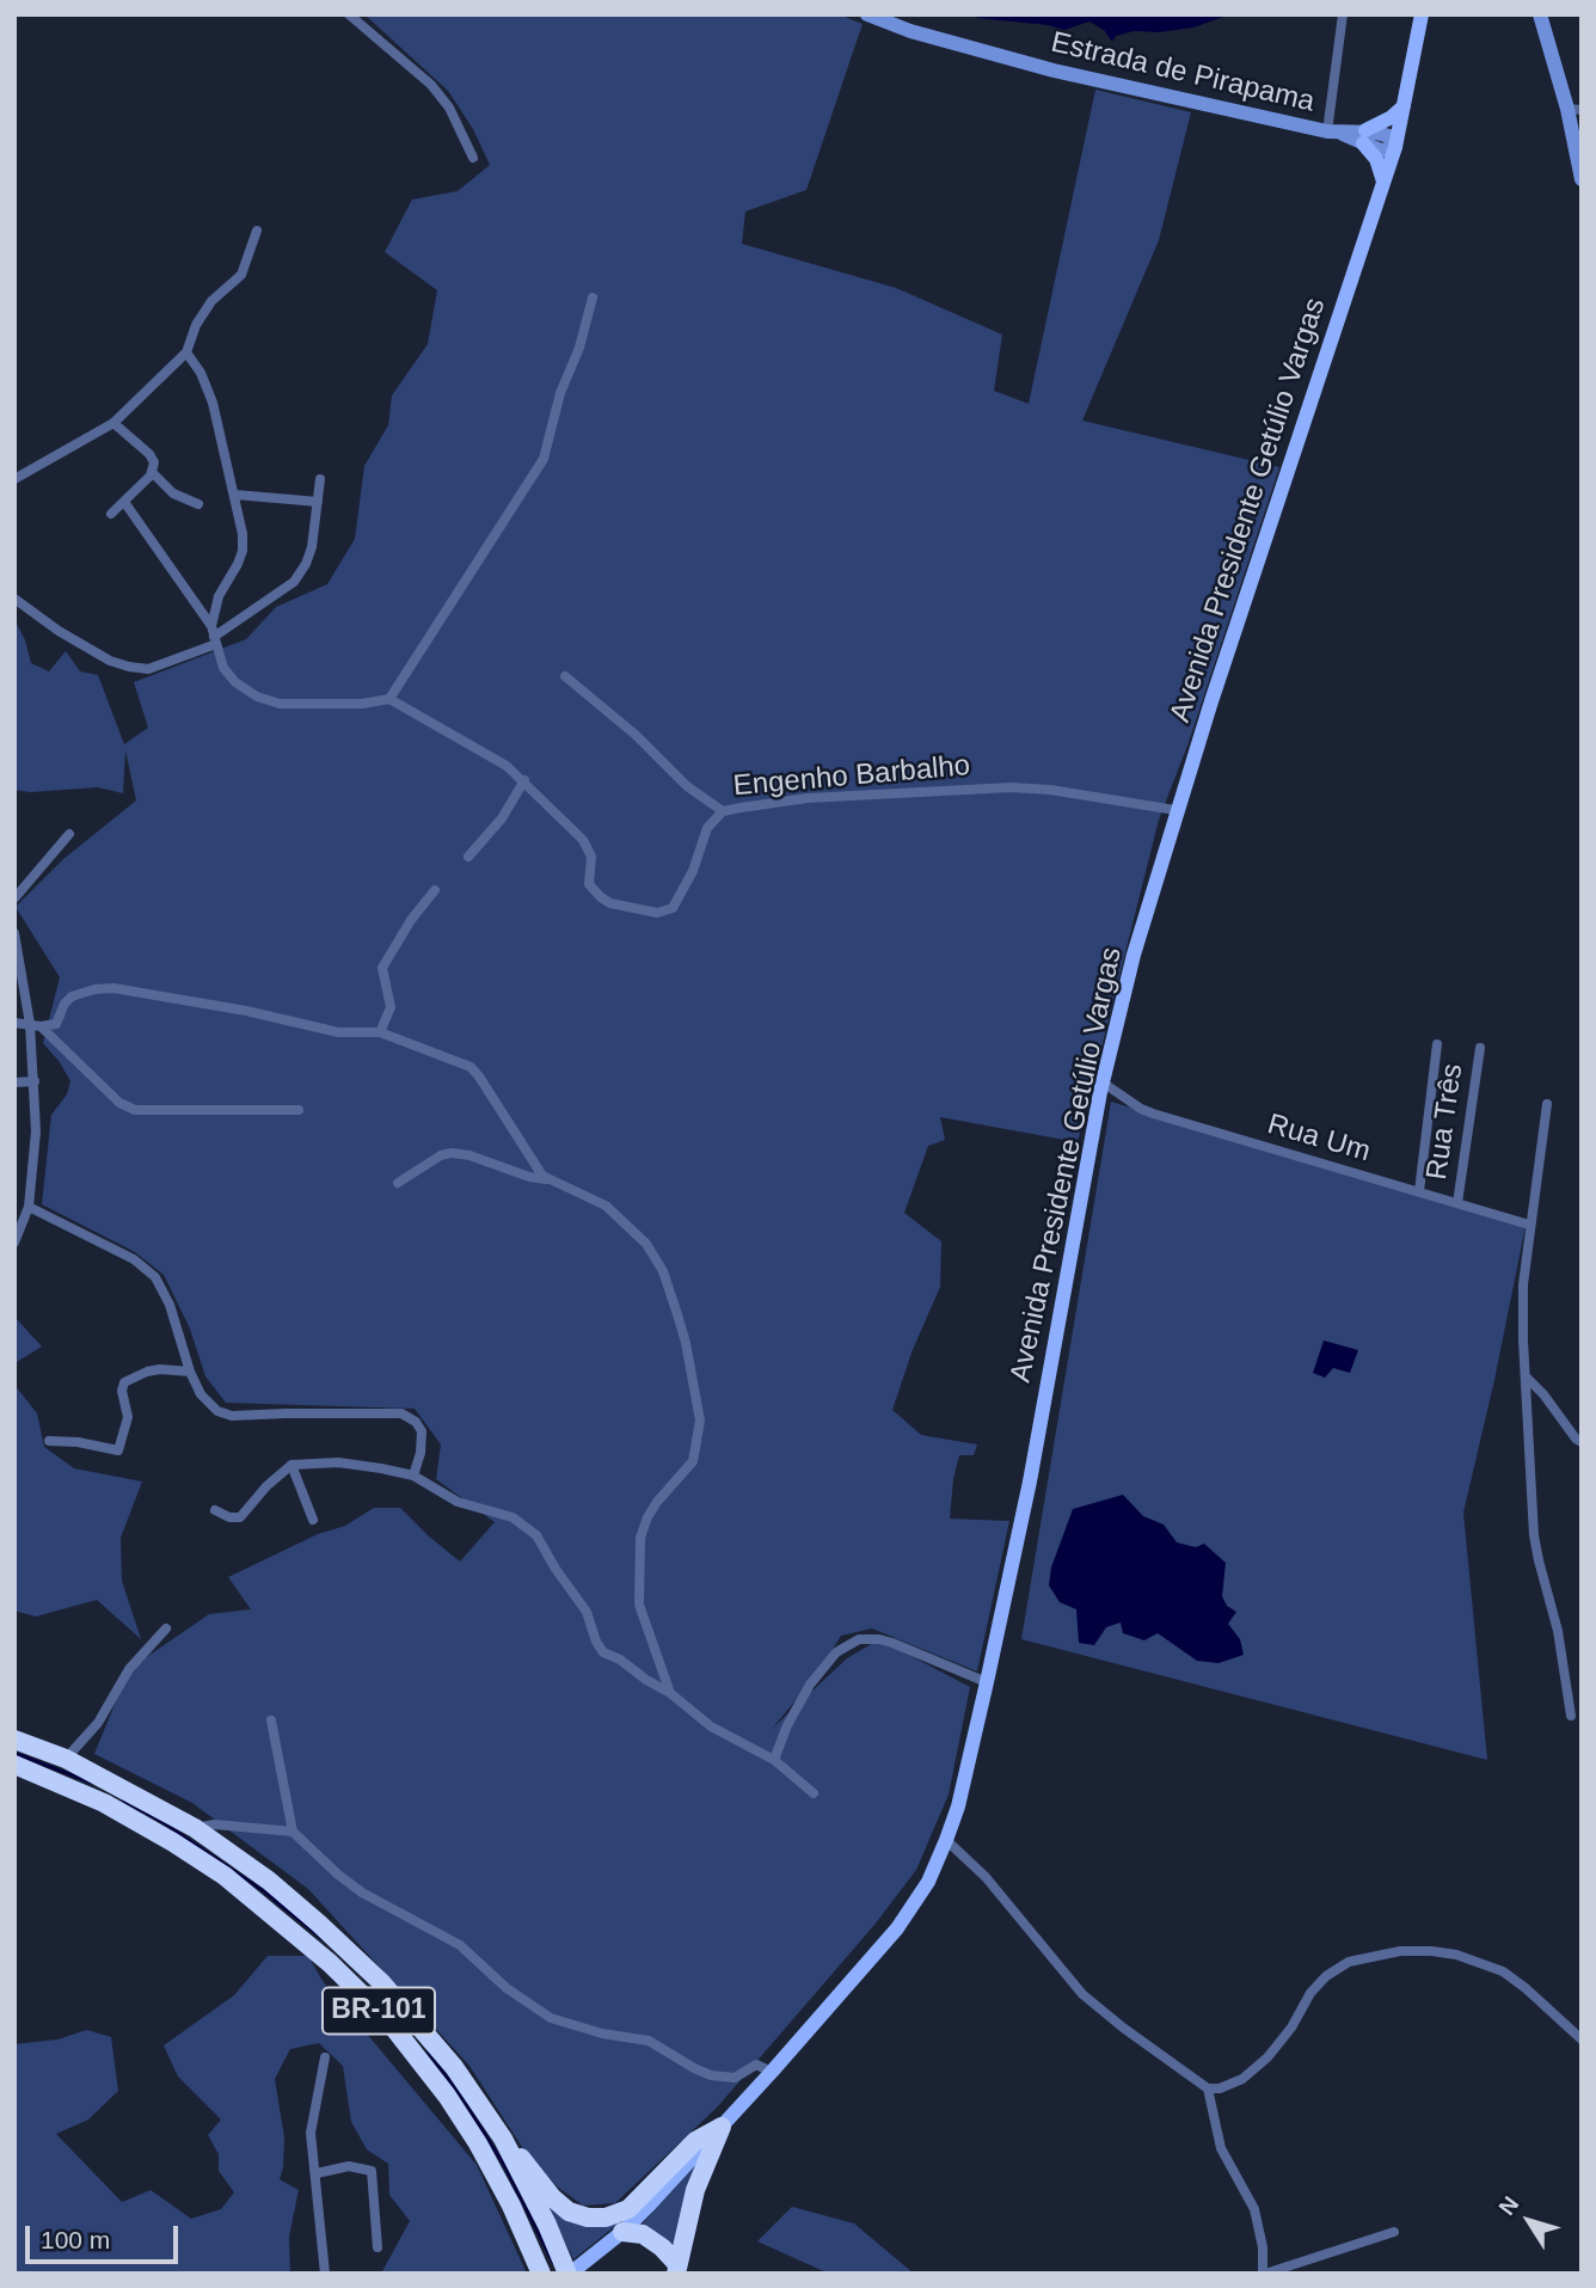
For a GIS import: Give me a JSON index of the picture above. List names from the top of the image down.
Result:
{
  "streets": {
    "highway": ["BR-101"],
    "main road": ["Estrada de Pirapama", "Avenida Presidente Getúlio Vargas"],
    "street": ["Engenho Barbalho", "Rua Três", "Rua Um"]
  },
  "crossings": [
    ["Avenida Presidente Getúlio Vargas", "Engenho Barbalho"],
    ["Avenida Presidente Getúlio Vargas", "Rua Um"],
    ["Avenida Presidente Getúlio Vargas", "BR-101"],
    ["Rua Três", "Rua Um"]
  ],
  "scale_bar": "100 m",
  "north": "top left"
}
